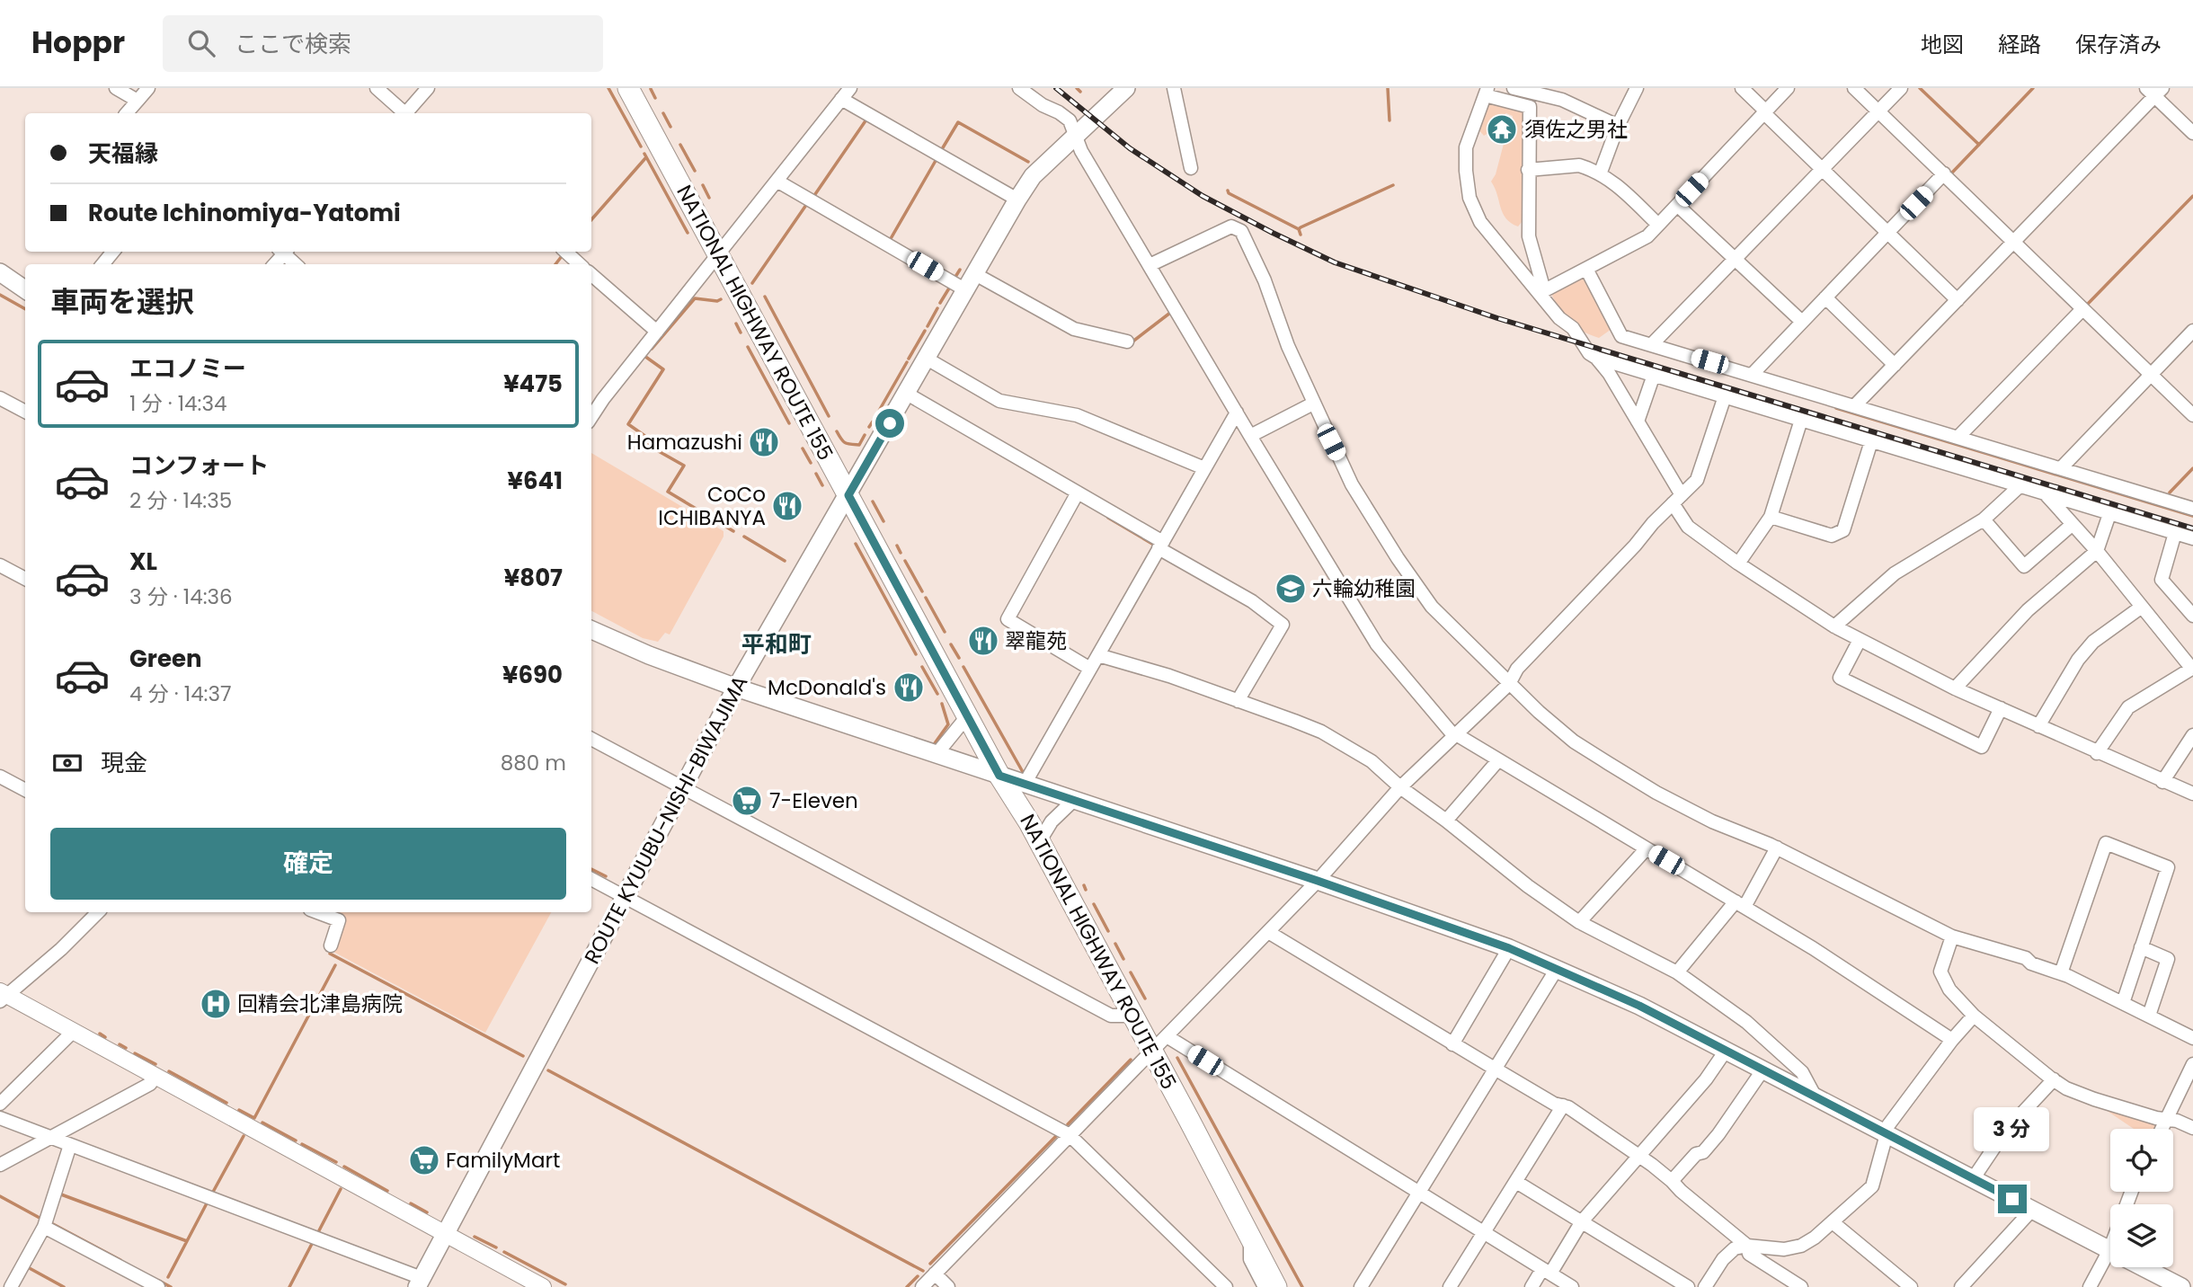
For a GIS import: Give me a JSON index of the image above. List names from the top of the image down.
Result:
{
  "streets": {
    "highway": ["NATIONAL HIGHWAY ROUTE 155"],
    "main road": ["ROUTE KYUUBU-NISHI-BIWAJIMA"]
  },
  "crossings": [
    ["NATIONAL HIGHWAY ROUTE 155", "ROUTE KYUUBU-NISHI-BIWAJIMA"]
  ],
  "districts": ["平和町"],
  "places": {
    "temple": ["須佐之男社"],
    "restaurant": [
      "Hamazushi",
      "CoCo ICHIBANYA",
      "翠龍苑",
      "McDonald's"
    ],
    "school or university": ["六輪幼稚園"],
    "supermarket": ["7-Eleven", "FamilyMart"],
    "hospital": ["回精会北津島病院"]
  },
  "page": {
    "header": "Hoppr",
    "search": "ここで検索",
    "nav": ["地図", "経路", "保存済み"],
    "banner": ["天福縁", "Route Ichinomiya-Yatomi"],
    "heading": "車両を選択",
    "list": [
      {
        "name": "エコノミー",
        "note": "1 分 · 14:34",
        "value": "¥475"
      },
      {
        "name": "コンフォート",
        "note": "2 分 · 14:35",
        "value": "¥641"
      },
      {
        "name": "XL",
        "note": "3 分 · 14:36",
        "value": "¥807"
      },
      {
        "name": "Green",
        "note": "4 分 · 14:37",
        "value": "¥690"
      }
    ],
    "pay": ["現金", "880 m"],
    "buttons": "確定",
    "bubble": "3 分"
  }
}
